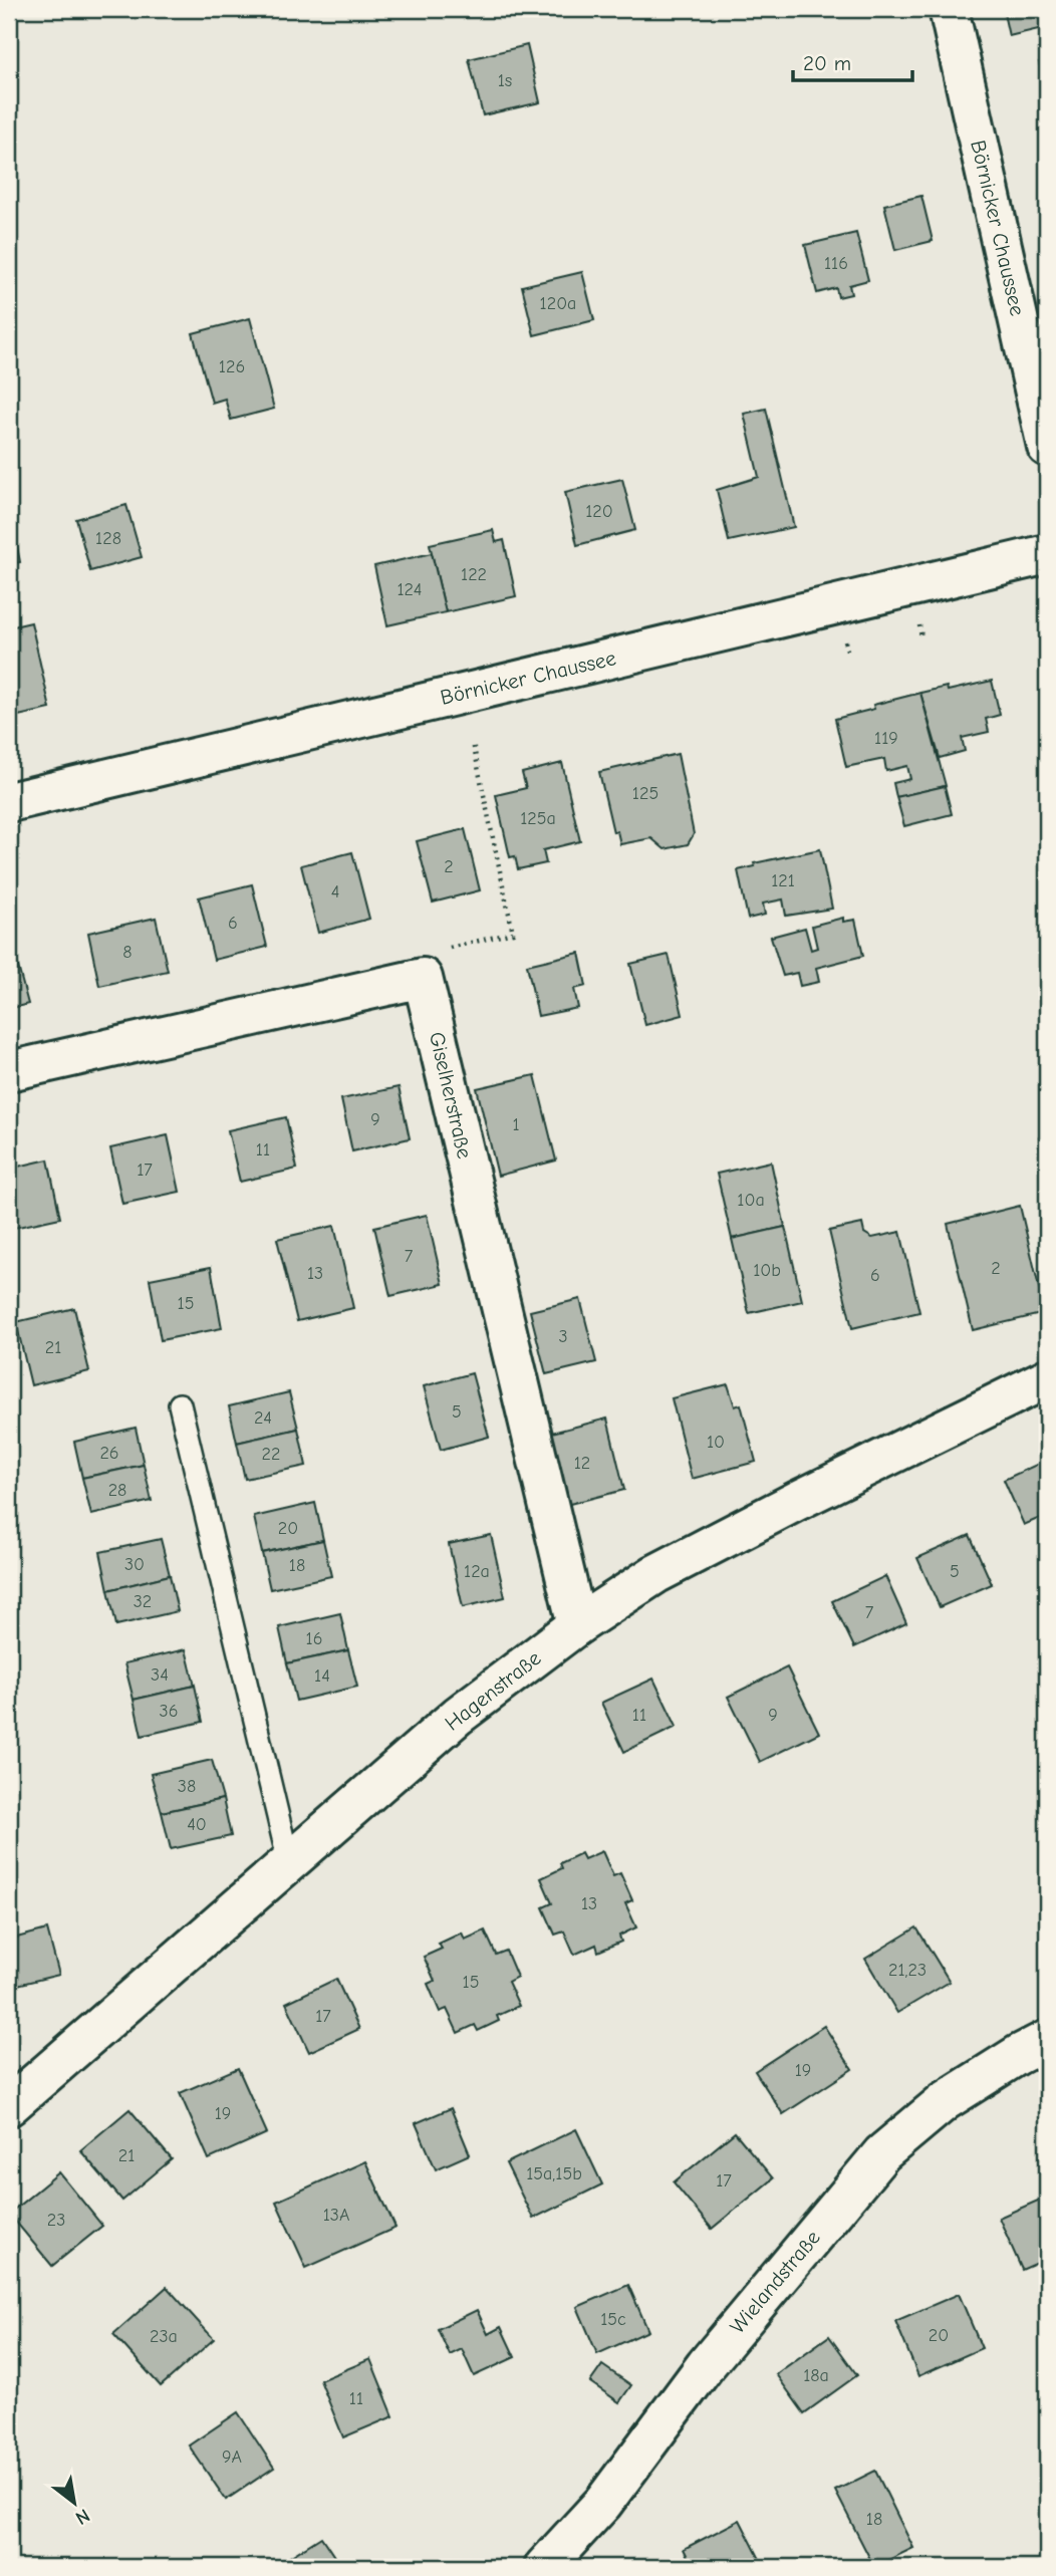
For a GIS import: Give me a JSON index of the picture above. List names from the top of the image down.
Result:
{
  "streets": {
    "street": [
      "Börnicker Chaussee",
      "Giselherstraße",
      "Hagenstraße",
      "Wielandstraße"
    ]
  },
  "crossings": [
    ["Giselherstraße", "Hagenstraße"]
  ],
  "house_numbers": [
    "1s",
    "116",
    "120a",
    "126",
    "120",
    "128",
    "122",
    "124",
    "119",
    "125",
    "125a",
    "2",
    "121",
    "4",
    "6",
    "8",
    "9",
    "1",
    "11",
    "17",
    "10a",
    "7",
    "2",
    "10b",
    "13",
    "6",
    "15",
    "3",
    "21",
    "5",
    "24",
    "10",
    "26",
    "22",
    "12",
    "28",
    "20",
    "30",
    "18",
    "12a",
    "5",
    "32",
    "7",
    "16",
    "34",
    "14",
    "36",
    "11",
    "9",
    "38",
    "40",
    "13",
    "21,23",
    "15",
    "17",
    "19",
    "19",
    "21",
    "15a,15b",
    "17",
    "13A",
    "23",
    "15c",
    "20",
    "23a",
    "18a",
    "11",
    "9A",
    "18"
  ],
  "scale_bar": "20 m",
  "north": "bottom right"
}
